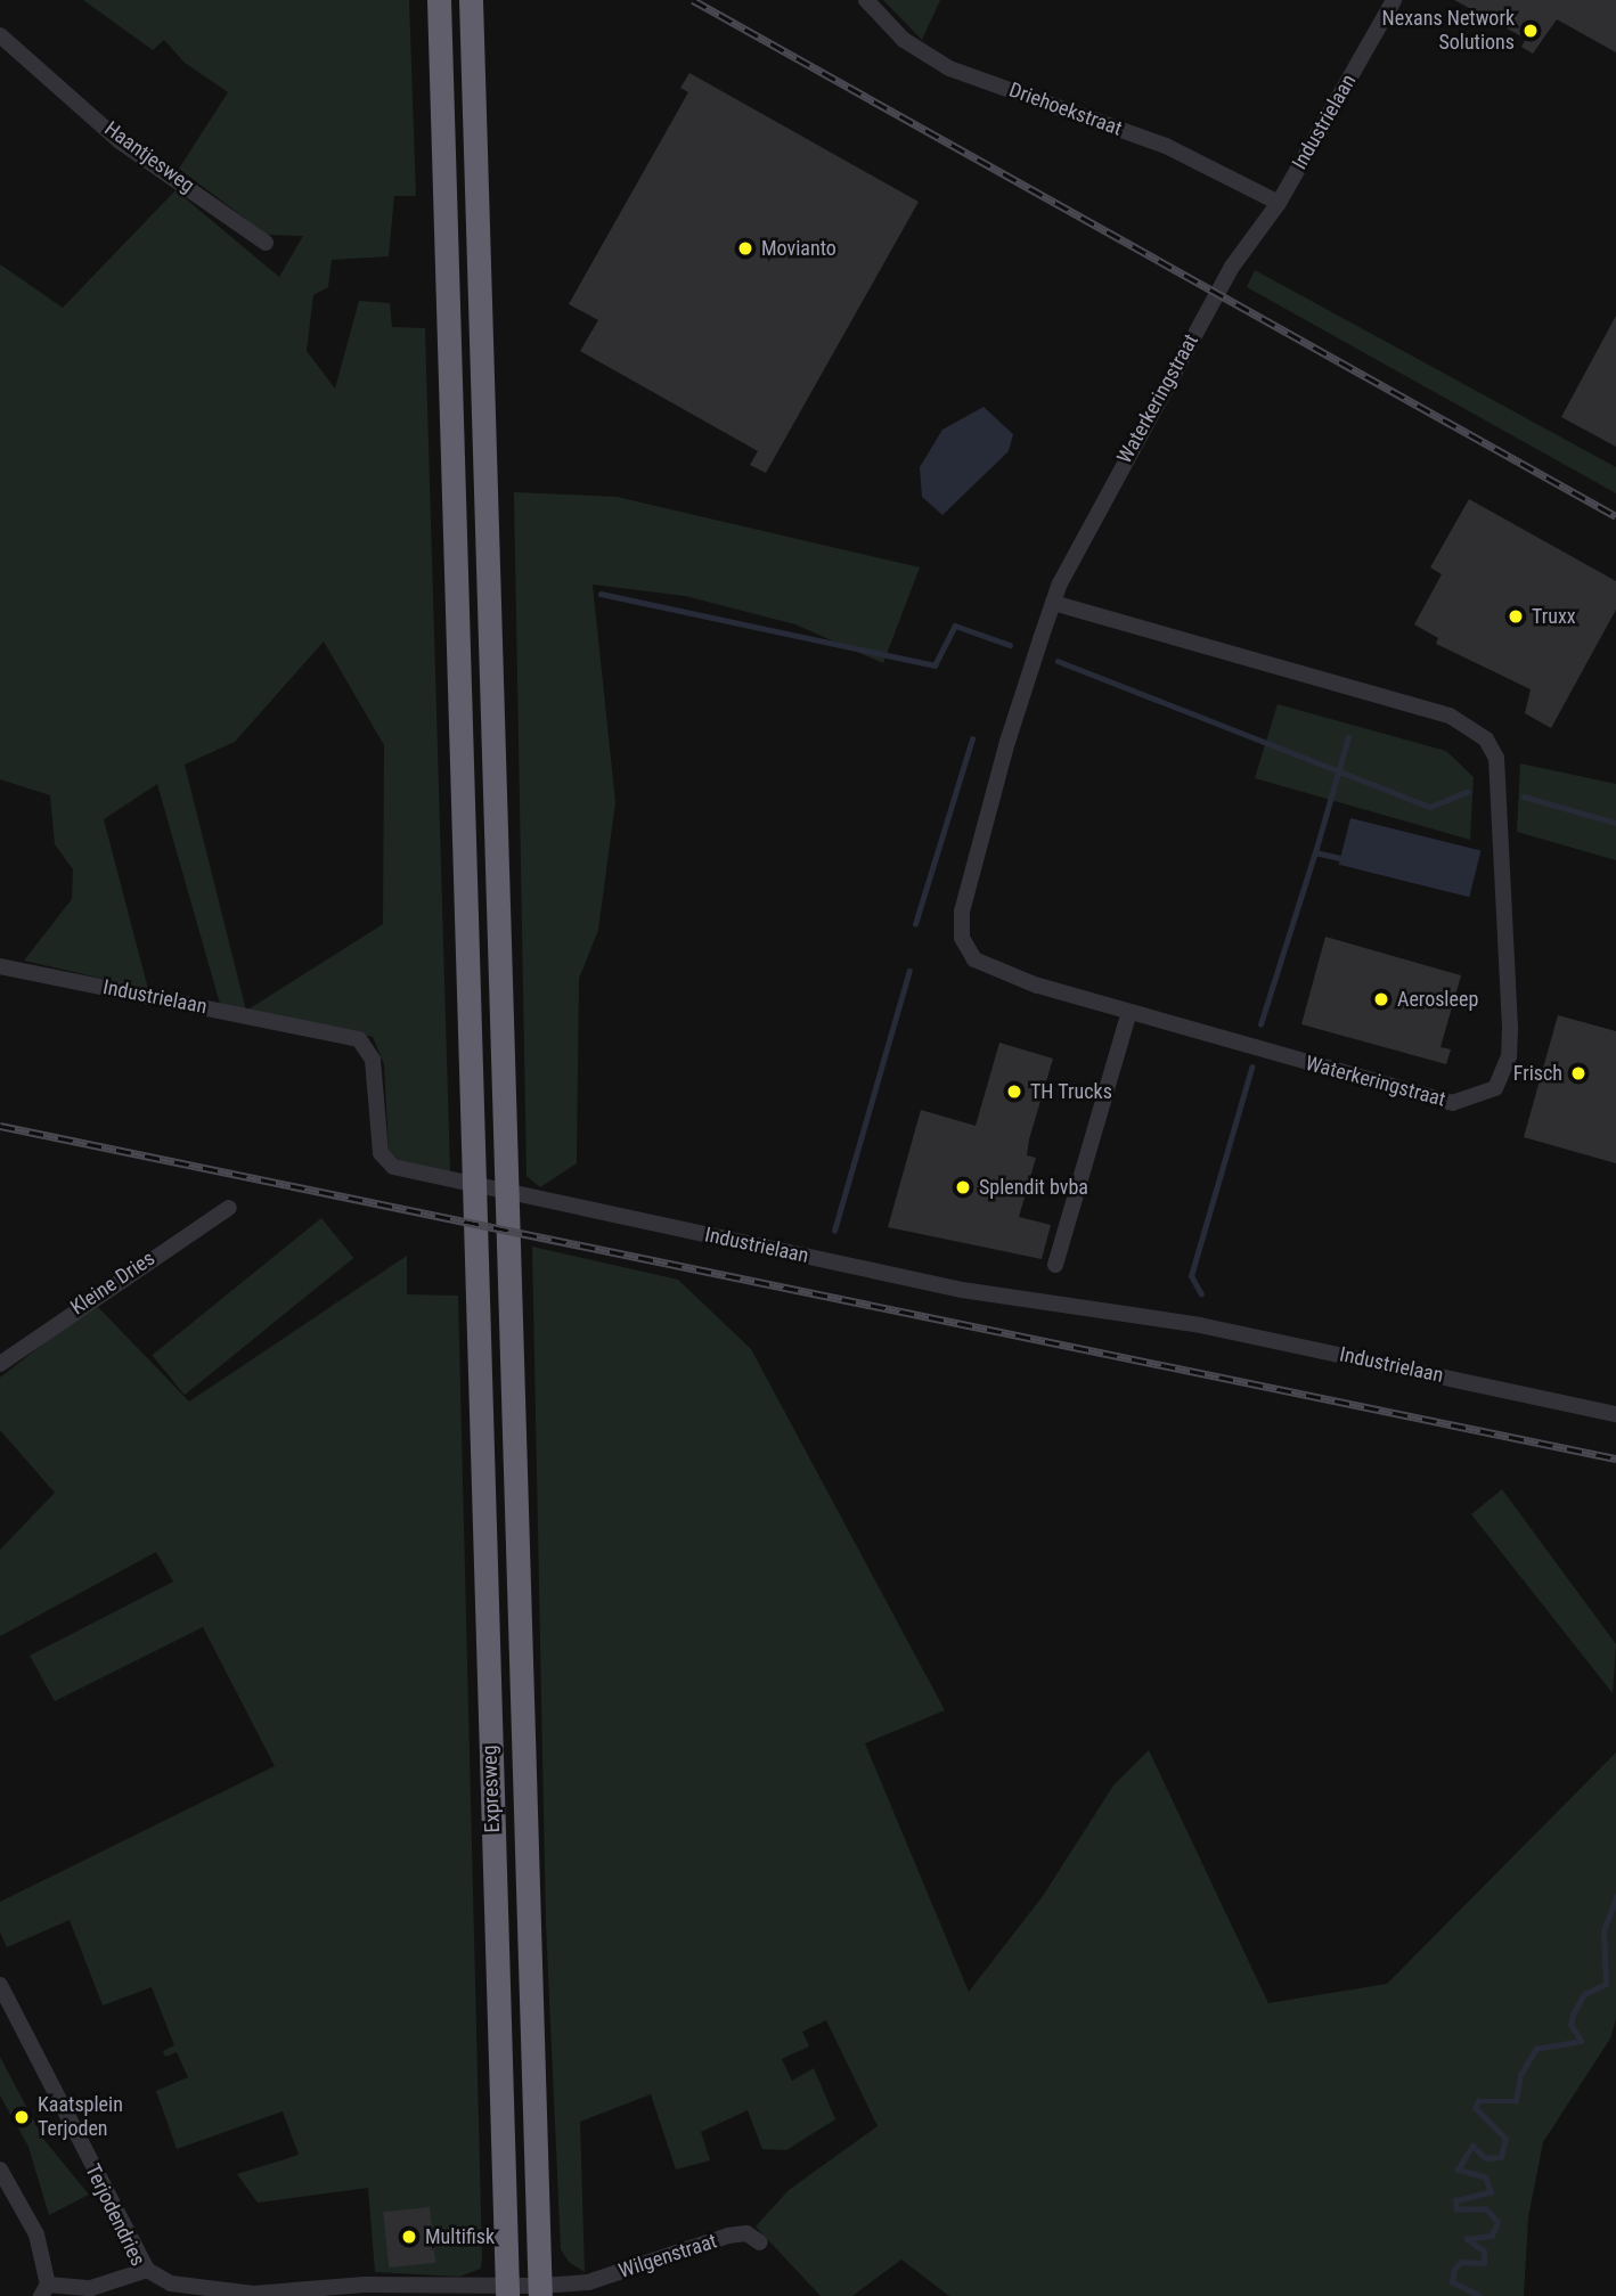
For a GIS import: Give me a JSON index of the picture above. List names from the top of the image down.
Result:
{
  "streets": {
    "highway": ["Expresweg"],
    "street": [
      "Driehoekstraat",
      "Industrielaan",
      "Haantjesweg",
      "Waterkeringstraat",
      "Kleine Dries",
      "Terjodendries",
      "Wilgenstraat"
    ]
  },
  "crossings": [
    ["Driehoekstraat", "Industrielaan"],
    ["Driehoekstraat", "Waterkeringstraat"],
    ["Industrielaan", "Waterkeringstraat"],
    ["Expresweg", "Wilgenstraat"],
    ["Terjodendries", "Wilgenstraat"]
  ],
  "places": [
    "Nexans Network Solutions",
    "Movianto",
    "Truxx",
    "Aerosleep",
    "Frisch",
    "TH Trucks",
    "Splendit bvba",
    "Kaatsplein Terjoden",
    "Multifisk"
  ]
}
